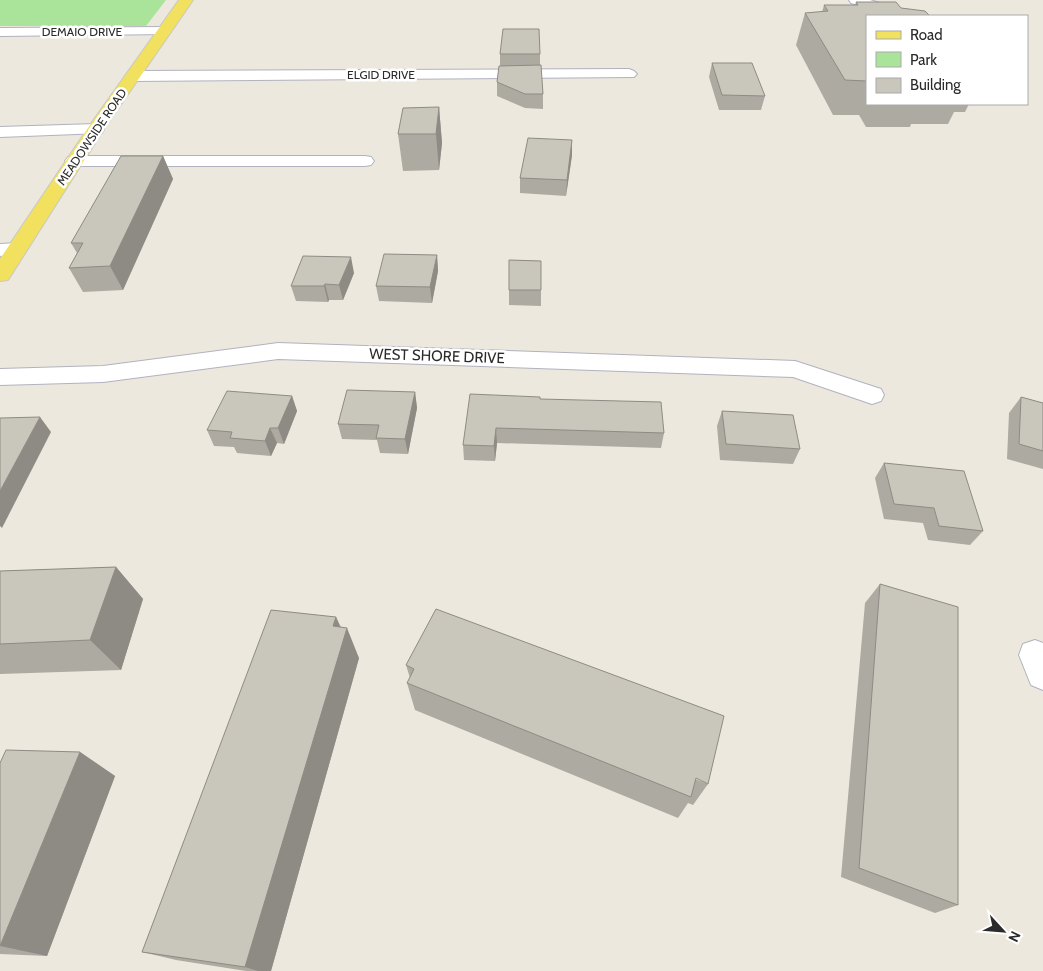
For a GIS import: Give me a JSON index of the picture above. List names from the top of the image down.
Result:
{
  "streets": {
    "main road": ["MEADOWSIDE ROAD"],
    "street": ["DEMAIO DRIVE", "ELGID DRIVE", "WEST SHORE DRIVE"]
  },
  "crossings": [
    ["DEMAIO DRIVE", "MEADOWSIDE ROAD"],
    ["ELGID DRIVE", "MEADOWSIDE ROAD"]
  ],
  "legend": ["Road", "Park", "Building"],
  "north": "bottom right"
}
